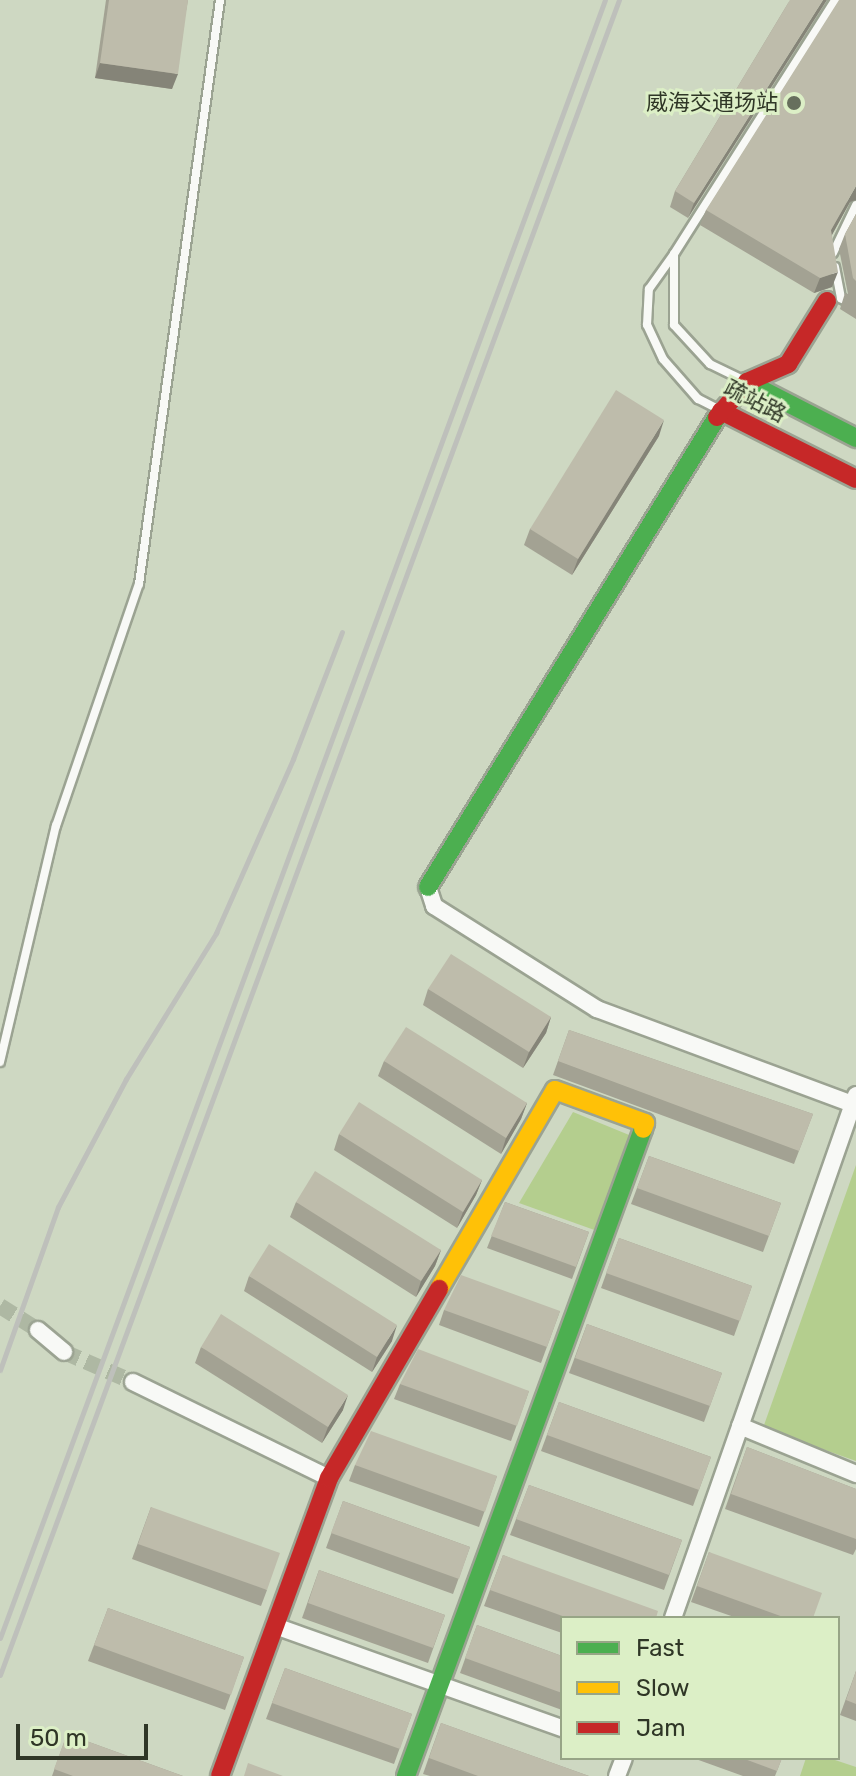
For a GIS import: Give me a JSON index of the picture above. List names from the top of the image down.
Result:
{
  "streets": {
    "street": ["疏站路"]
  },
  "places": ["威海交通场站"],
  "legend": ["Fast", "Slow", "Jam"],
  "scale_bar": "50 m"
}
